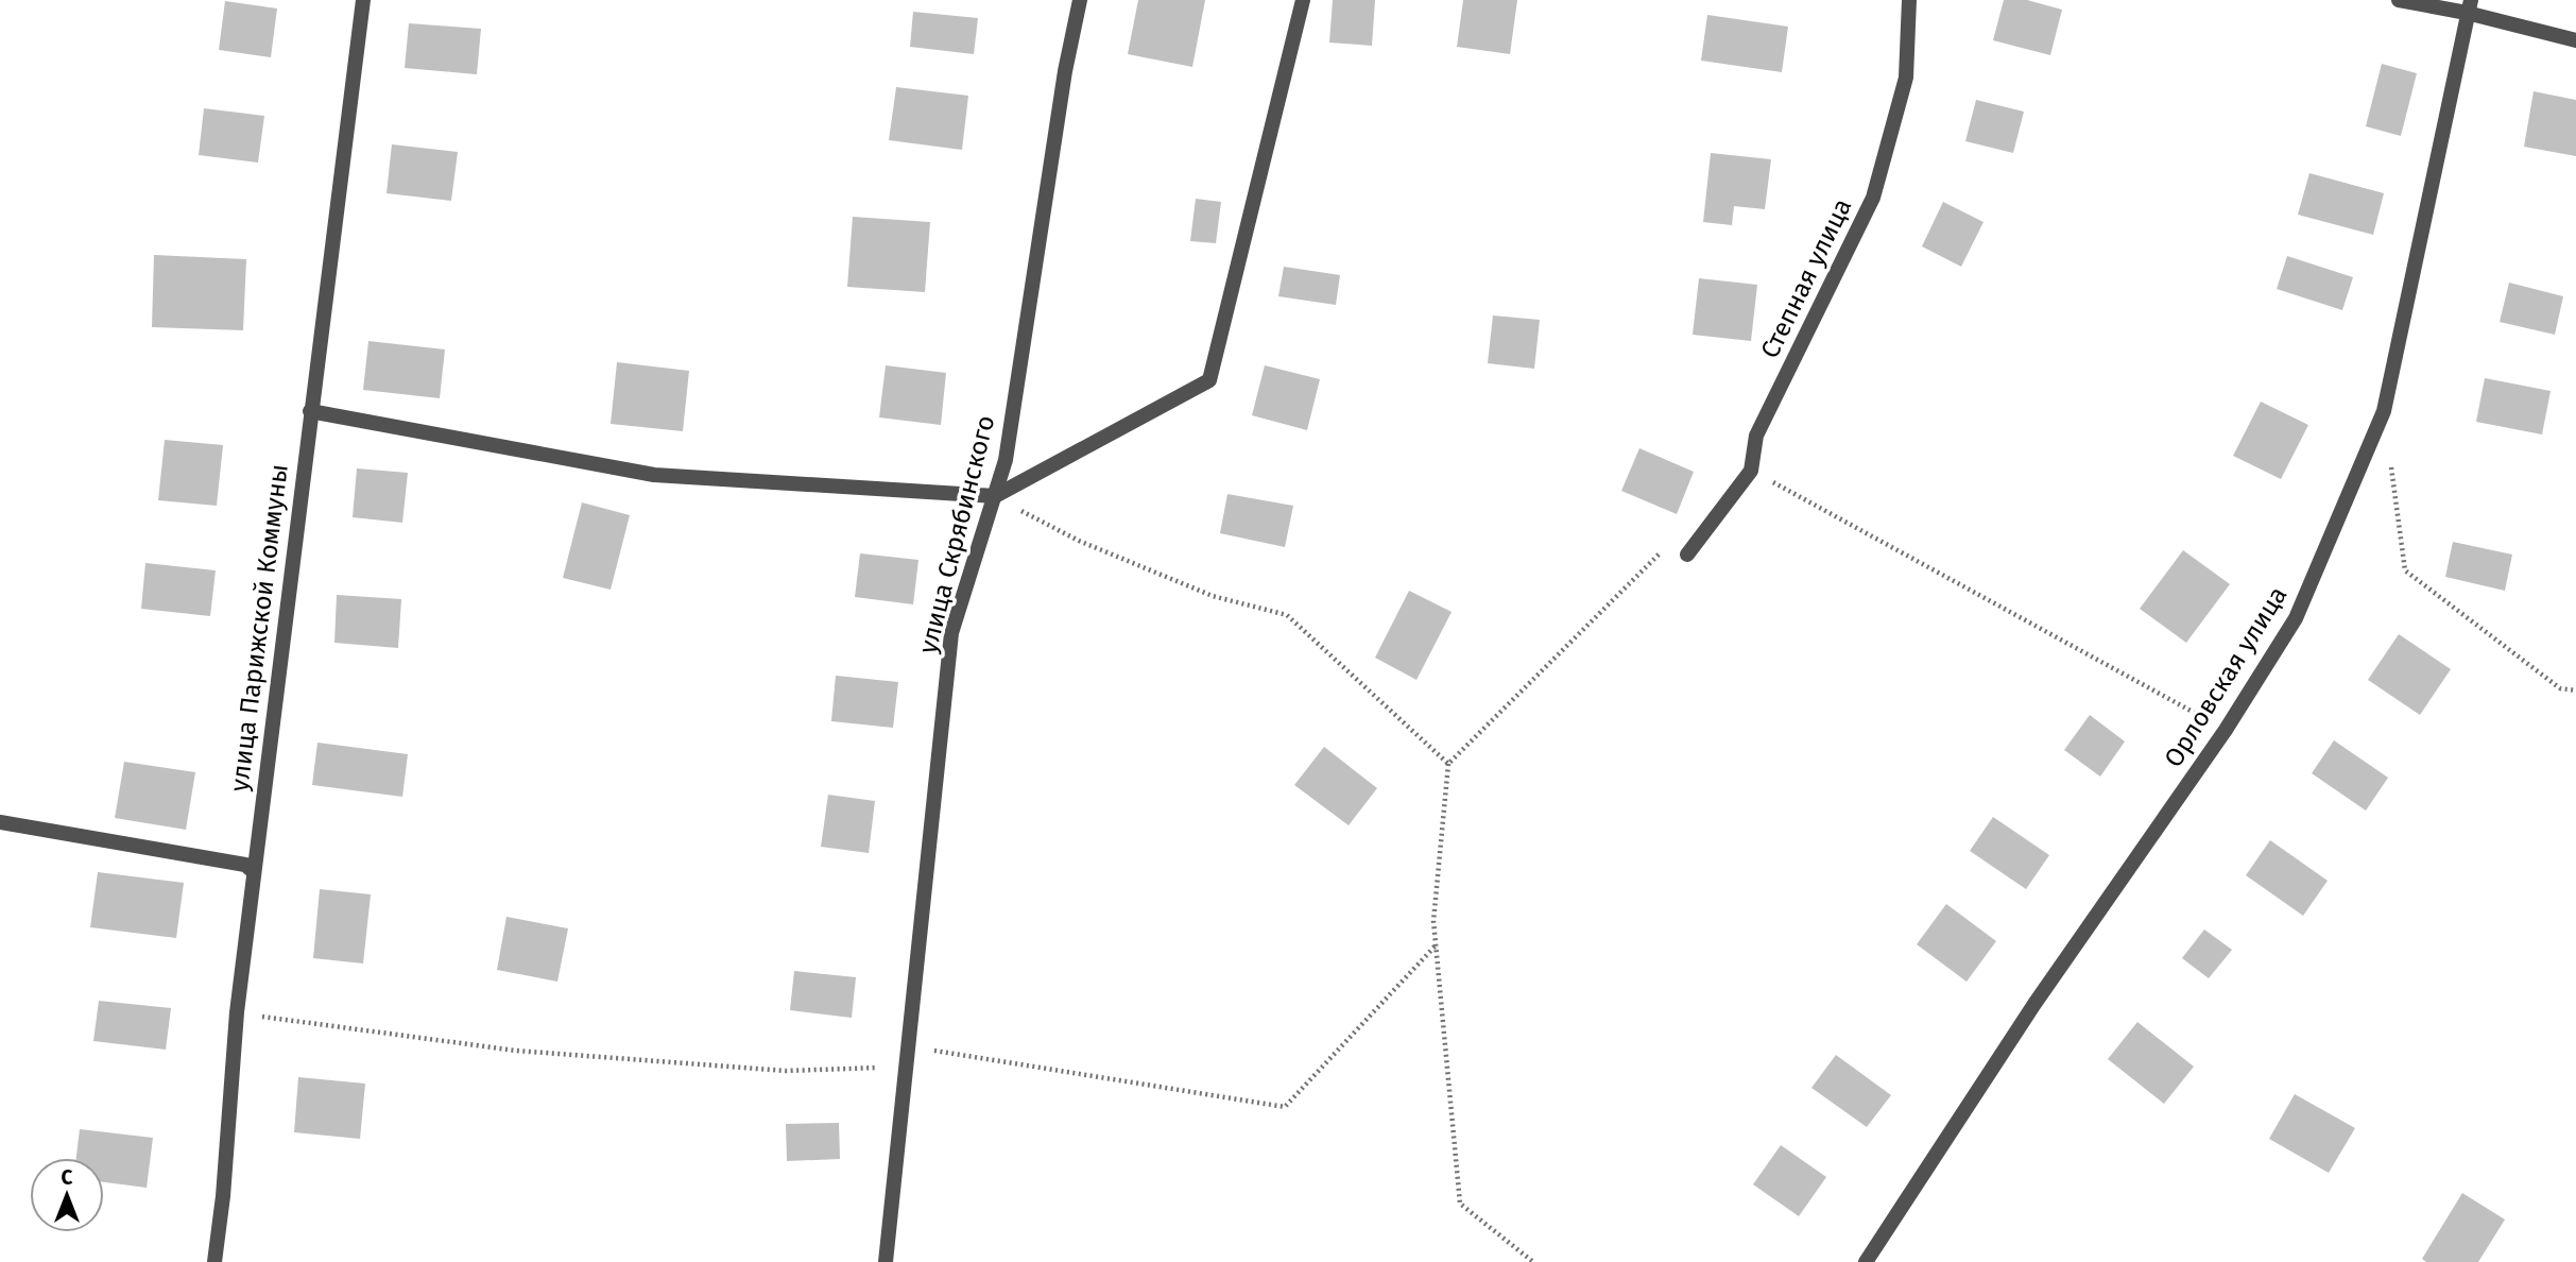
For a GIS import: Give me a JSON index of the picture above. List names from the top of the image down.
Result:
{
  "streets": {
    "street": [
      "Степная улица",
      "улица Скрябинского",
      "улица Парижской Коммуны",
      "Орловская улица"
    ]
  },
  "north": "top"
}
